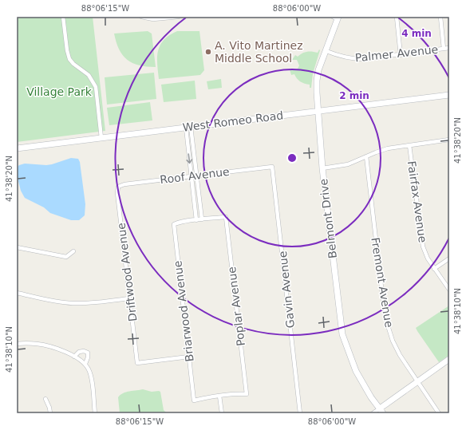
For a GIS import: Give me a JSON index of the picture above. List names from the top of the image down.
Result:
{
  "streets": {
    "street": [
      "Palmer Avenue",
      "West Romeo Road",
      "Roof Avenue",
      "Fairfax Avenue",
      "Belmont Drive",
      "Driftwood Avenue",
      "Fremont Avenue",
      "Gavin Avenue",
      "Poplar Avenue",
      "Briarwood Avenue"
    ]
  },
  "crossings": [
    ["Palmer Avenue", "Belmont Drive"],
    ["West Romeo Road", "Belmont Drive"],
    ["Roof Avenue", "Driftwood Avenue"],
    ["Roof Avenue", "Gavin Avenue"],
    ["Driftwood Avenue", "Briarwood Avenue"],
    ["Poplar Avenue", "Briarwood Avenue"]
  ],
  "parks": ["Village Park"],
  "places": ["A. Vito Martinez Middle School"],
  "coordinates": [
    "88°06'15\"W",
    "88°06'00\"W",
    "41°38'20\"N",
    "41°38'10\"N"
  ],
  "rings": ["4 min", "2 min"]
}
